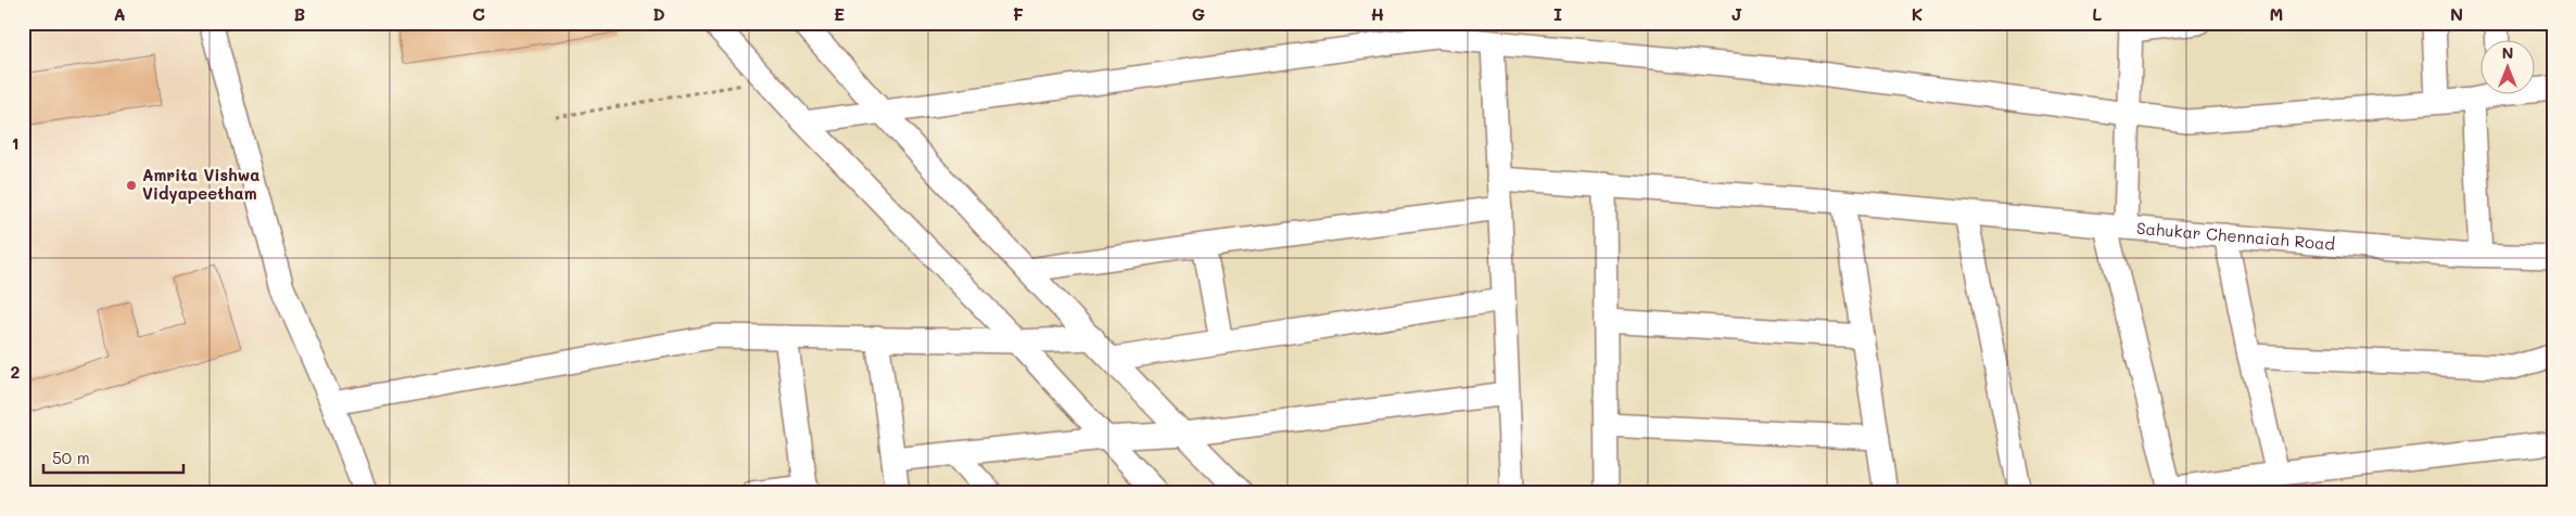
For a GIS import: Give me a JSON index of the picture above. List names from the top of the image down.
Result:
{
  "streets": {
    "street": ["Sahukar Chennaiah Road"]
  },
  "places": ["Amrita Vishwa Vidyapeetham"],
  "scale_bar": "50 m",
  "north": "top",
  "grid": {
    "columns": [
      "A",
      "B",
      "C",
      "D",
      "E",
      "F",
      "G",
      "H",
      "I",
      "J",
      "K",
      "L",
      "M",
      "N"
    ],
    "rows": ["1", "2"]
  }
}
